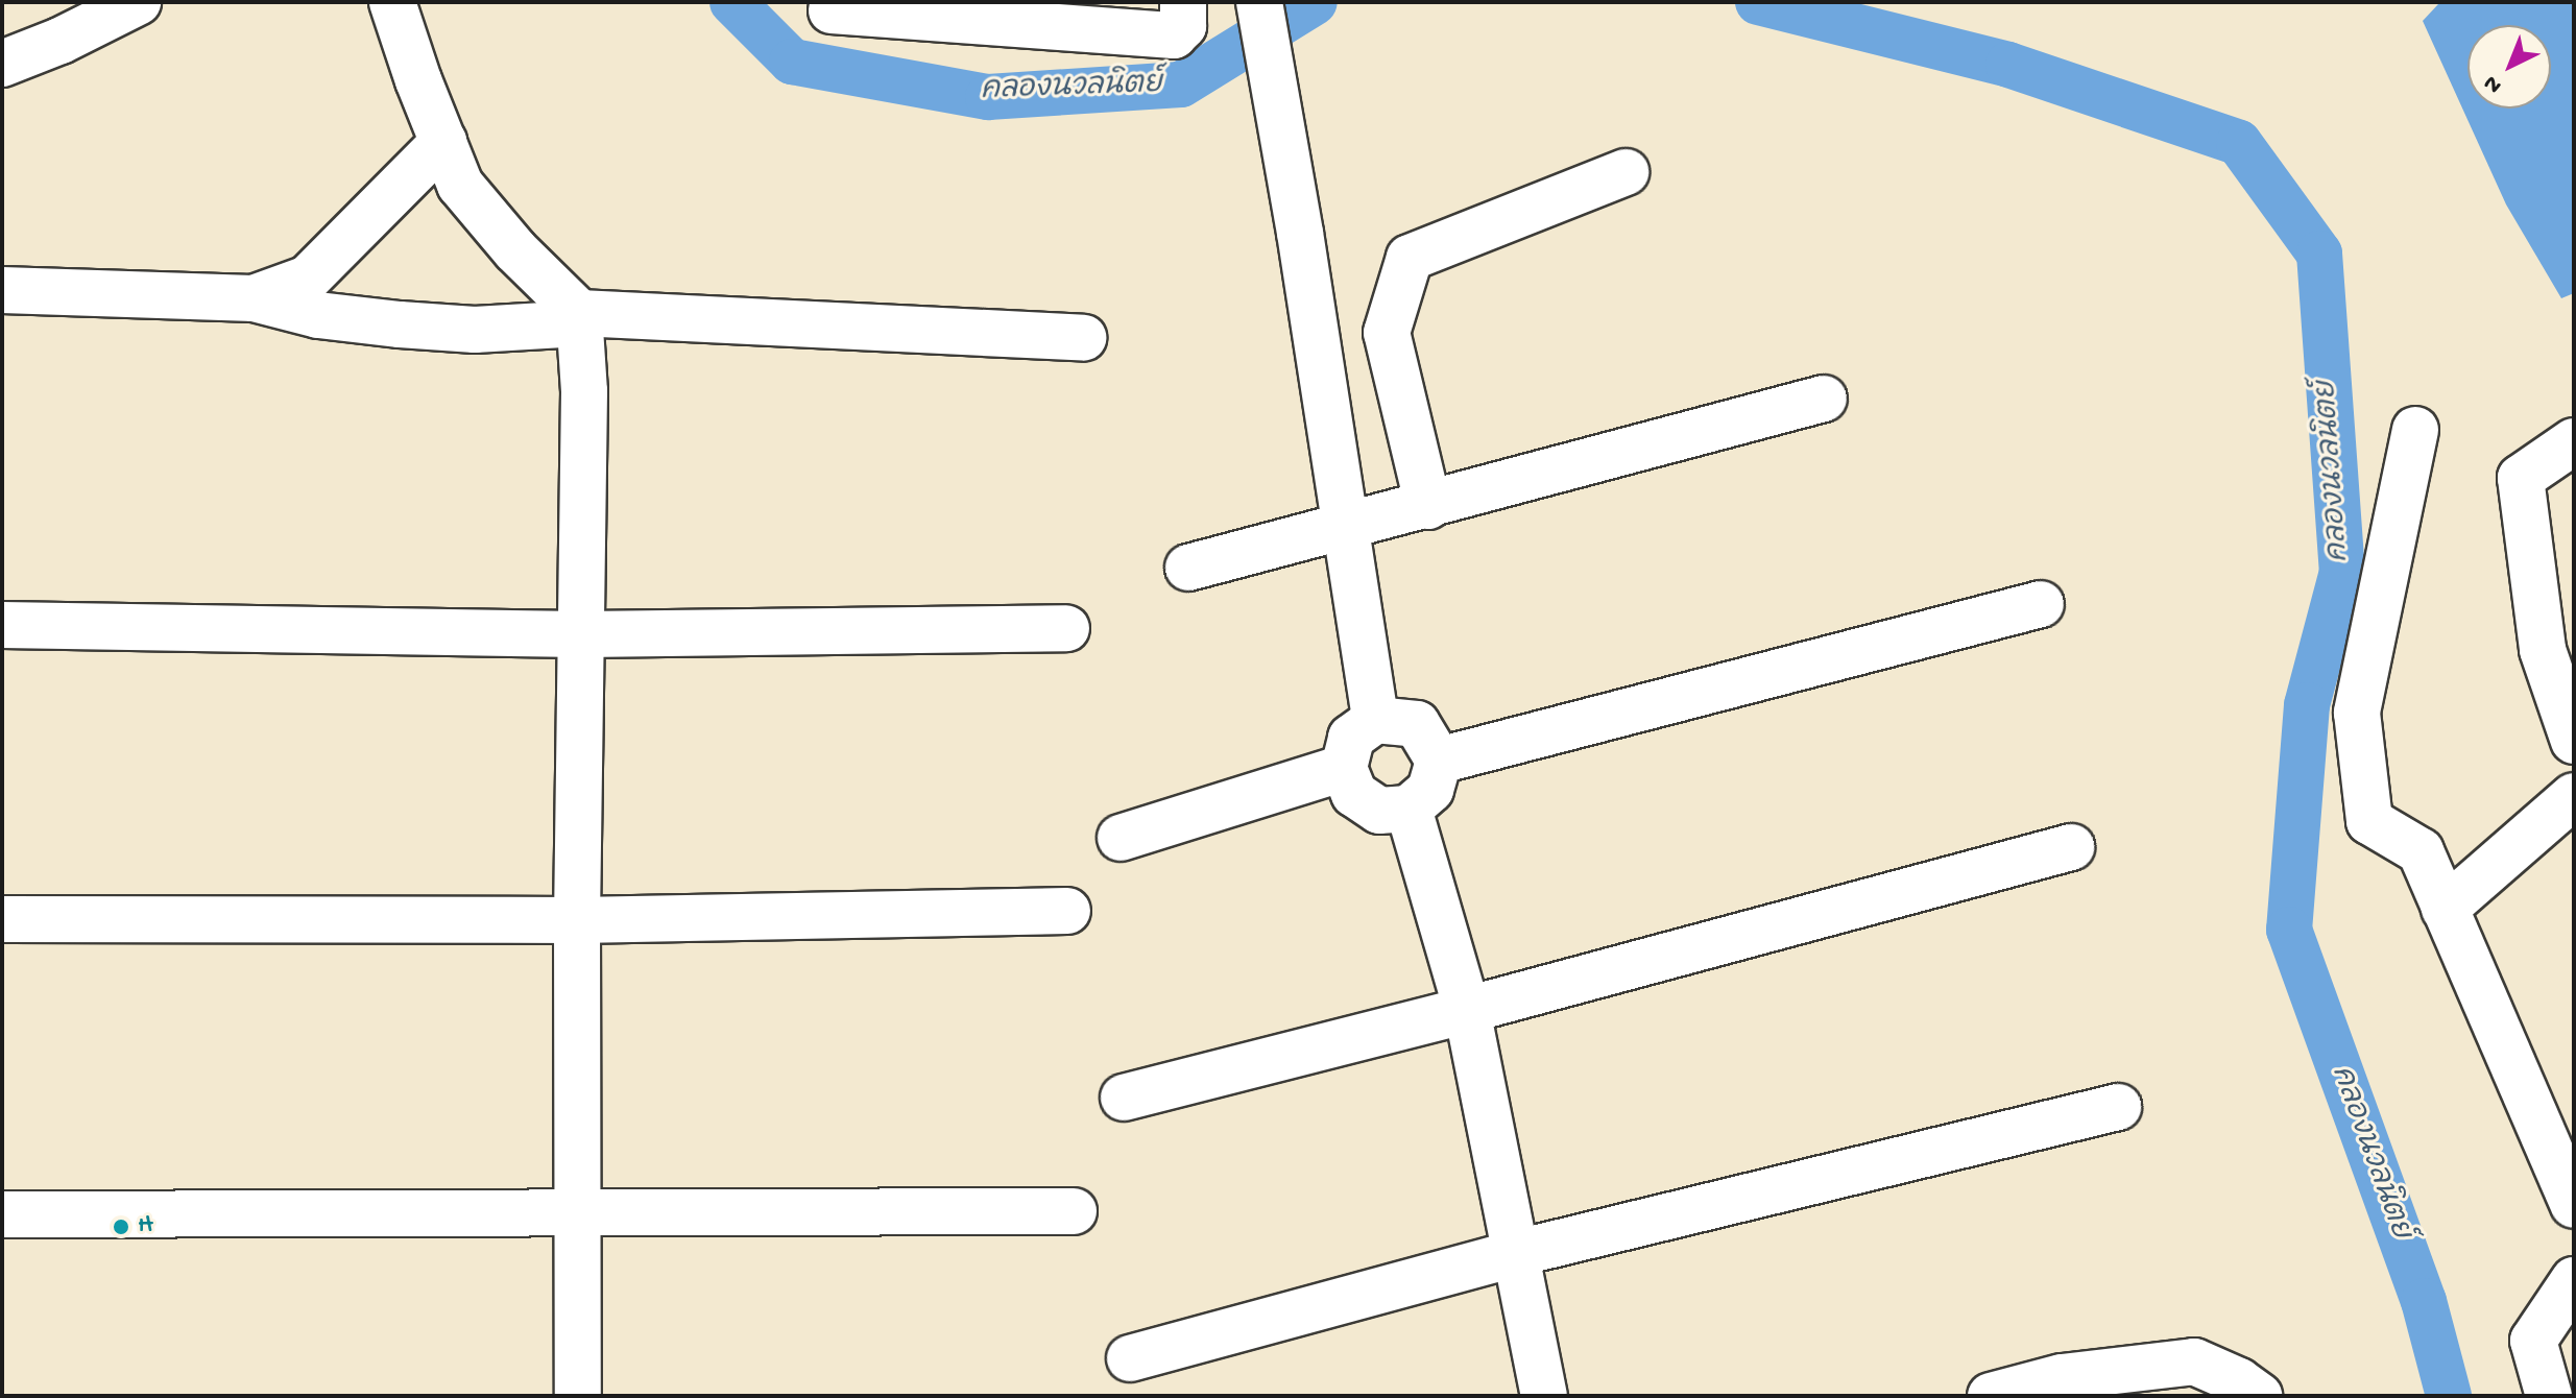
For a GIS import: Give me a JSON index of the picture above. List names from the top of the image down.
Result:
{
  "water": ["คลองนวลนิตย์"],
  "places": ["H"],
  "north": "bottom left"
}
